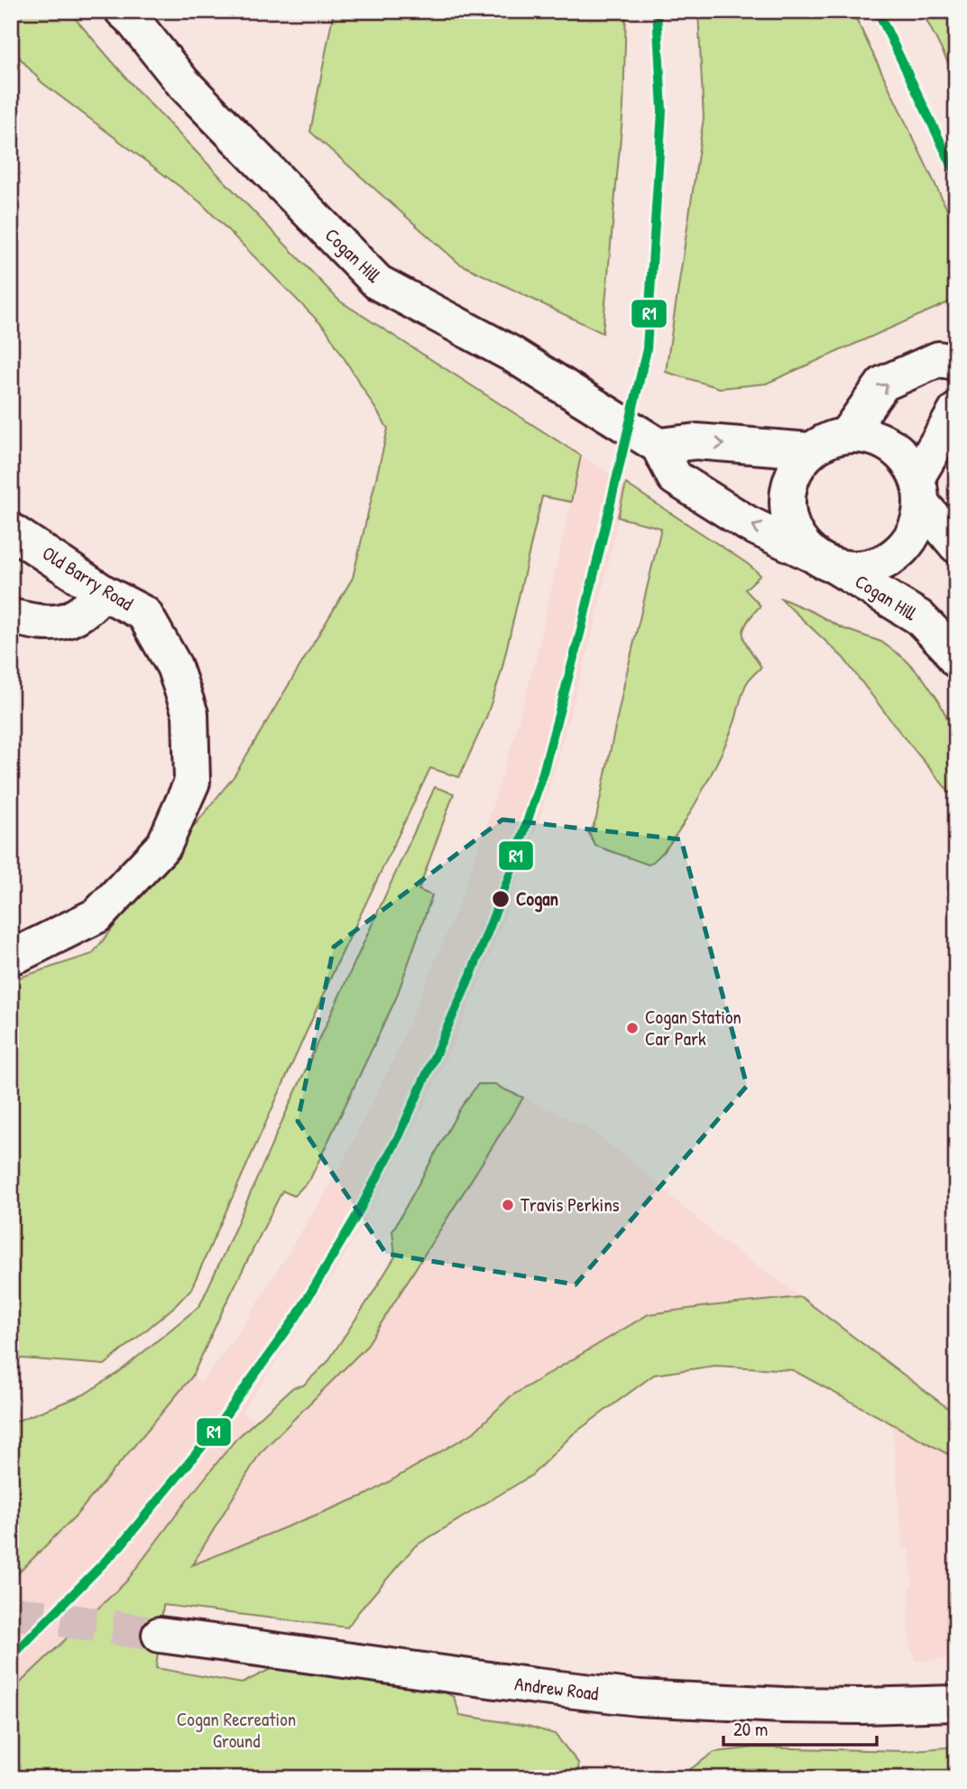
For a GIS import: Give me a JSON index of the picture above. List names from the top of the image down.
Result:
{
  "streets": {
    "street": ["Cogan Hill", "Old Barry Road", "Andrew Road"]
  },
  "parks": ["Cogan Recreation Ground"],
  "places": ["Cogan", "Cogan Station Car Park", "Travis Perkins"],
  "lines": ["transit line R1"],
  "scale_bar": "20 m"
}
